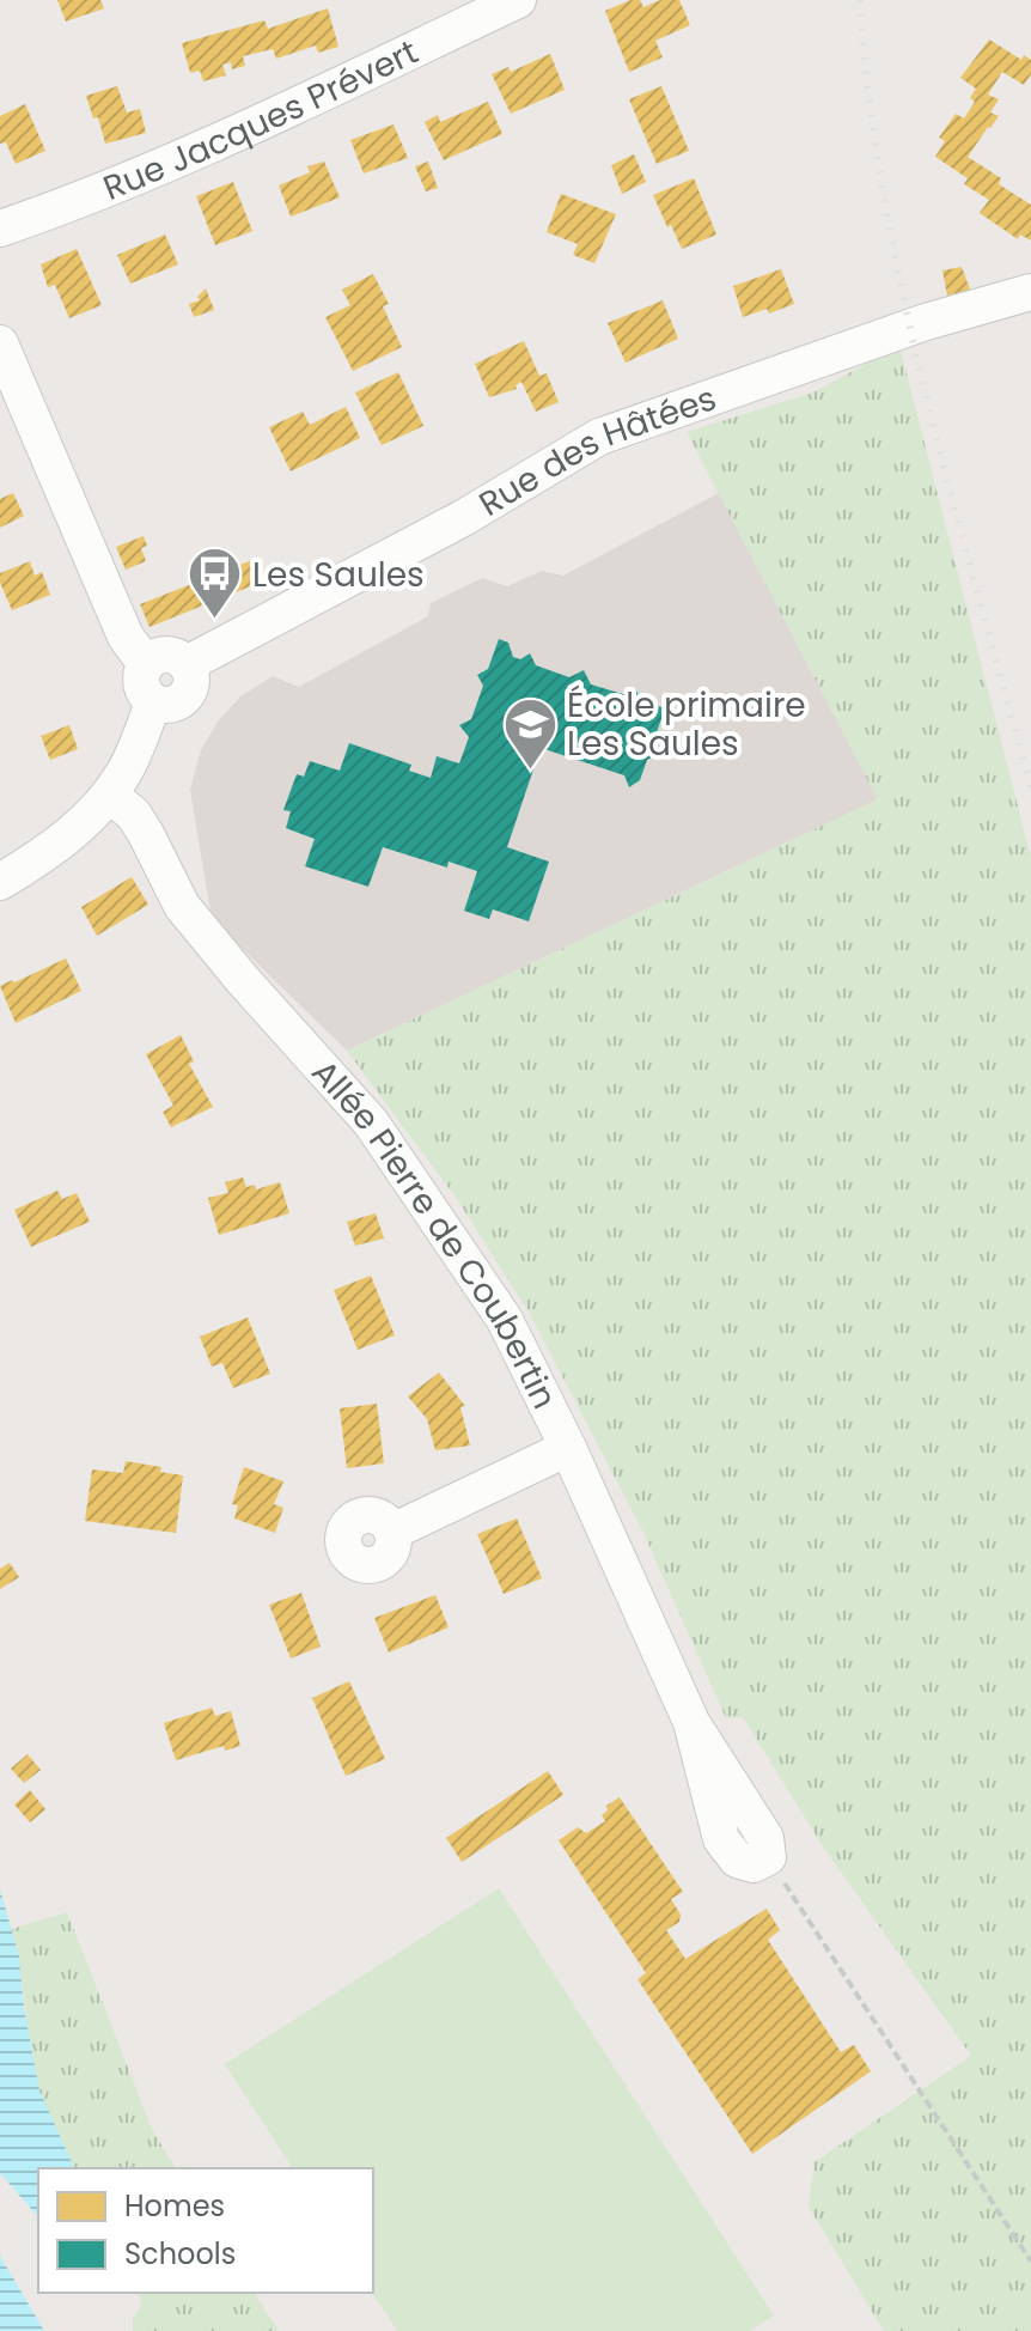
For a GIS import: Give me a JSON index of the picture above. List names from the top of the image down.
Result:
{
  "streets": {
    "street": ["Rue Jacques Prévert", "Rue des Hâtées", "Allée Pierre de Coubertin"]
  },
  "places": {
    "bus stop": ["Les Saules"],
    "school or university": ["École primaire Les Saules"]
  },
  "legend": ["Homes", "Schools"]
}
